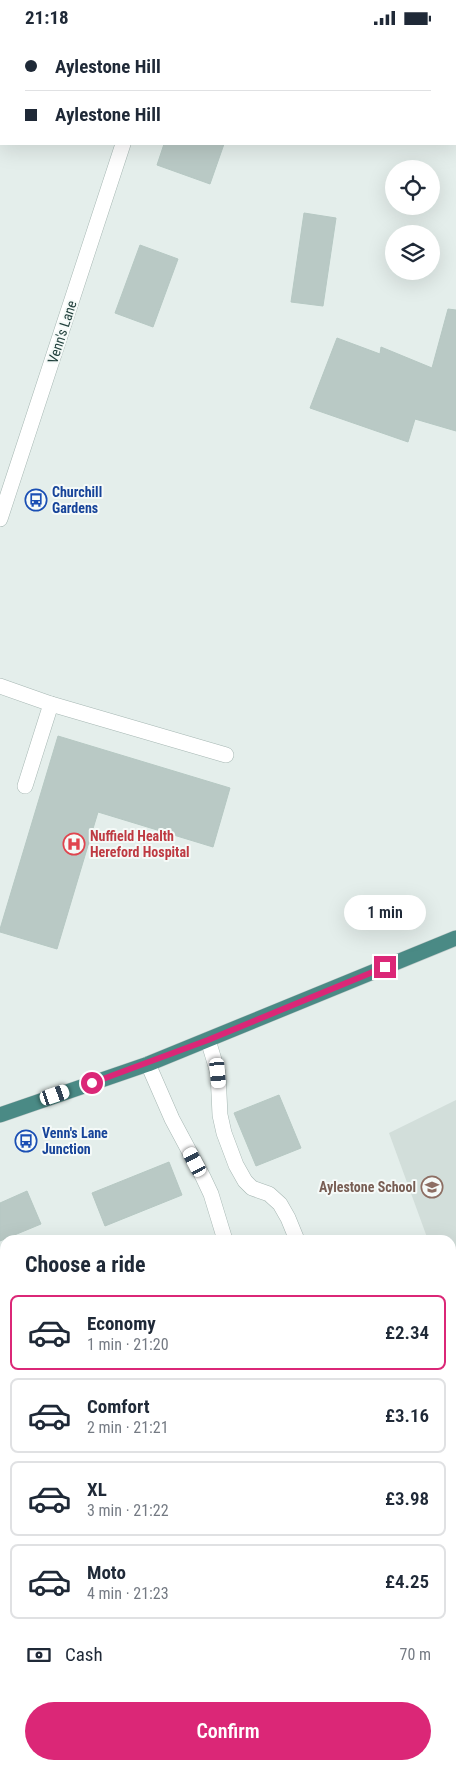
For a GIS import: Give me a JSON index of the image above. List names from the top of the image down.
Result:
{
  "streets": {
    "street": ["Venn's Lane"]
  },
  "places": {
    "bus stop": ["Churchill Gardens", "Venn's Lane Junction"],
    "hospital": ["Nuffield Health Hereford Hospital"],
    "school or university": ["Aylestone School"]
  },
  "page": {
    "status": "21:18",
    "banner": ["Aylestone Hill", "Aylestone Hill"],
    "bubble": "1 min",
    "heading": "Choose a ride",
    "list": [
      {
        "name": "Economy",
        "note": "1 min · 21:20",
        "value": "£2.34"
      },
      {
        "name": "Comfort",
        "note": "2 min · 21:21",
        "value": "£3.16"
      },
      {
        "name": "XL",
        "note": "3 min · 21:22",
        "value": "£3.98"
      },
      {
        "name": "Moto",
        "note": "4 min · 21:23",
        "value": "£4.25"
      }
    ],
    "pay": ["Cash", "70 m"],
    "buttons": "Confirm"
  }
}
